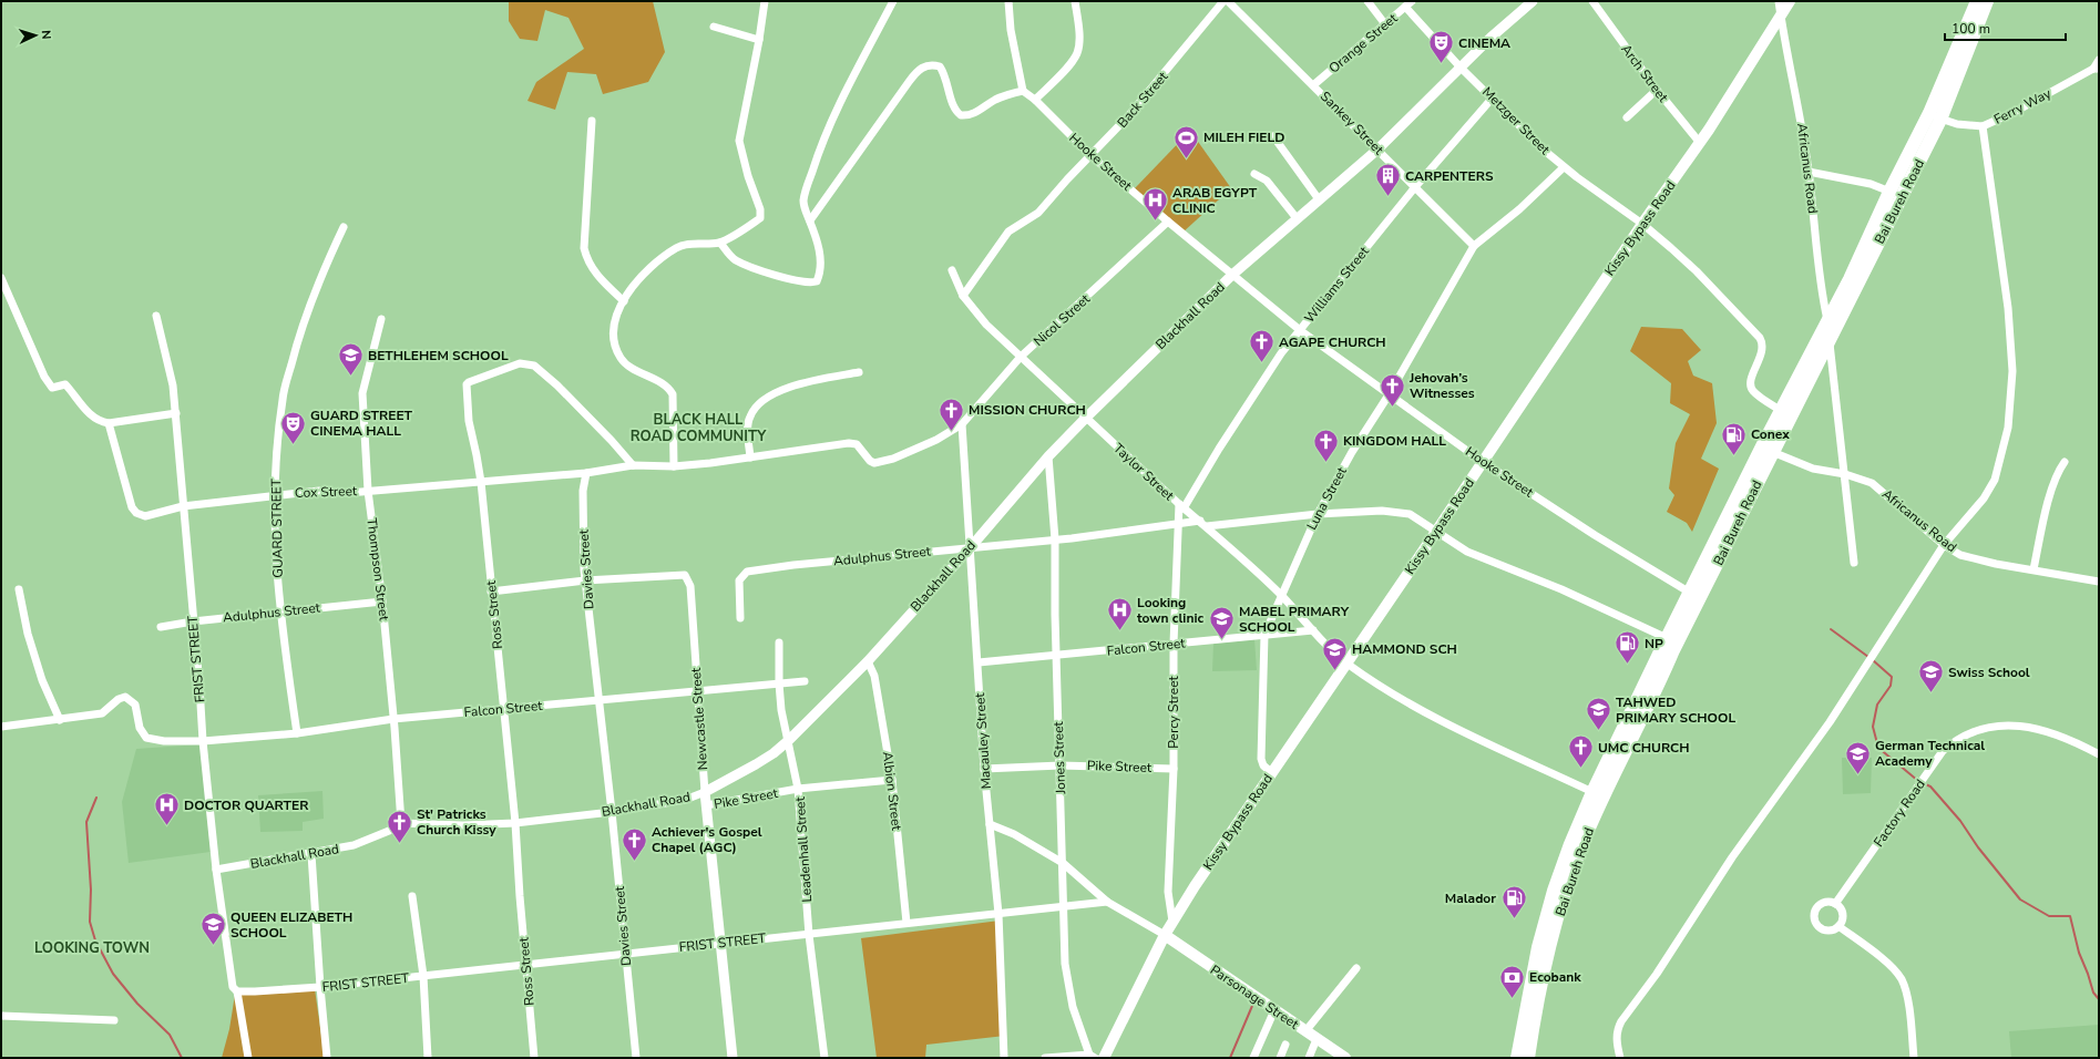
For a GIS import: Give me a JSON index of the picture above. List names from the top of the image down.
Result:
{
  "streets": {
    "highway": ["Bai Bureh Road"],
    "main road": ["Kissy Bypass Road", "Parsonage Street"],
    "street": [
      "Orange Street",
      "Arch Street",
      "Back Street",
      "Ferry Way",
      "Metzger Street",
      "Sankey Street",
      "Hooke Street",
      "Africanus Road",
      "Williams Street",
      "Blackhall Road",
      "Nicol Street",
      "Taylor Street",
      "Cox Street",
      "Luna Street",
      "GUARD STREET",
      "Adulphus Street",
      "Thompson Street",
      "Davies Street",
      "Ross Street",
      "Falcon Street",
      "FRIST STREET",
      "Percy Street",
      "Newcastle Street",
      "Macauley Street",
      "Jones Street",
      "Pike Street",
      "Albion Street",
      "Factory Road",
      "Leadenhall Street"
    ]
  },
  "crossings": [
    ["Orange Street", "Metzger Street"],
    ["Orange Street", "Sankey Street"],
    ["Arch Street", "Kissy Bypass Road"],
    ["Back Street", "Hooke Street"],
    ["Back Street", "Taylor Street"],
    ["Ferry Way", "Bai Bureh Road"],
    ["Metzger Street", "Kissy Bypass Road"],
    ["Metzger Street", "Williams Street"],
    ["Metzger Street", "Blackhall Road"],
    ["Sankey Street", "Williams Street"],
    ["Sankey Street", "Blackhall Road"],
    ["Sankey Street", "Luna Street"],
    ["Hooke Street", "Kissy Bypass Road"],
    ["Hooke Street", "Williams Street"],
    ["Hooke Street", "Blackhall Road"],
    ["Hooke Street", "Nicol Street"],
    ["Hooke Street", "Luna Street"],
    ["Africanus Road", "Bai Bureh Road"],
    ["Africanus Road", "Kissy Bypass Road"],
    ["Kissy Bypass Road", "Taylor Street"],
    ["Kissy Bypass Road", "Luna Street"],
    ["Kissy Bypass Road", "Percy Street"],
    ["Kissy Bypass Road", "Parsonage Street"],
    ["Williams Street", "Taylor Street"],
    ["Williams Street", "Percy Street"],
    ["Blackhall Road", "Taylor Street"],
    ["Blackhall Road", "Adulphus Street"],
    ["Blackhall Road", "Thompson Street"],
    ["Blackhall Road", "Davies Street"],
    ["Blackhall Road", "Ross Street"],
    ["Blackhall Road", "FRIST STREET"],
    ["Blackhall Road", "Newcastle Street"],
    ["Blackhall Road", "Macauley Street"],
    ["Blackhall Road", "Jones Street"],
    ["Blackhall Road", "Albion Street"],
    ["Blackhall Road", "Leadenhall Street"],
    ["Nicol Street", "Taylor Street"],
    ["Nicol Street", "Macauley Street"],
    ["Taylor Street", "Luna Street"],
    ["Taylor Street", "Adulphus Street"],
    ["Taylor Street", "Falcon Street"],
    ["Taylor Street", "Percy Street"],
    ["Cox Street", "GUARD STREET"],
    ["Cox Street", "Thompson Street"],
    ["Cox Street", "Davies Street"],
    ["Cox Street", "Ross Street"],
    ["Cox Street", "FRIST STREET"],
    ["Luna Street", "Falcon Street"],
    ["GUARD STREET", "Adulphus Street"],
    ["GUARD STREET", "Falcon Street"],
    ["Adulphus Street", "Thompson Street"],
    ["Adulphus Street", "FRIST STREET"],
    ["Adulphus Street", "Percy Street"],
    ["Adulphus Street", "Macauley Street"],
    ["Adulphus Street", "Jones Street"],
    ["Thompson Street", "Falcon Street"],
    ["Davies Street", "Falcon Street"],
    ["Davies Street", "FRIST STREET"],
    ["Davies Street", "Newcastle Street"],
    ["Ross Street", "Falcon Street"],
    ["Ross Street", "FRIST STREET"],
    ["Ross Street", "Newcastle Street"],
    ["Falcon Street", "FRIST STREET"],
    ["Falcon Street", "Percy Street"],
    ["Falcon Street", "Newcastle Street"],
    ["Falcon Street", "Macauley Street"],
    ["Falcon Street", "Jones Street"],
    ["Falcon Street", "Leadenhall Street"],
    ["FRIST STREET", "Newcastle Street"],
    ["FRIST STREET", "Macauley Street"],
    ["FRIST STREET", "Jones Street"],
    ["FRIST STREET", "Albion Street"],
    ["FRIST STREET", "Leadenhall Street"],
    ["Percy Street", "Pike Street"],
    ["Newcastle Street", "Pike Street"],
    ["Macauley Street", "Pike Street"],
    ["Jones Street", "Pike Street"],
    ["Pike Street", "Albion Street"],
    ["Pike Street", "Leadenhall Street"]
  ],
  "districts": ["BLACK HALL ROAD COMMUNITY", "LOOKING TOWN"],
  "places": {
    "theatre": ["CINEMA", "GUARD STREET CINEMA HALL"],
    "sports": ["MILEH FIELD"],
    "building": ["CARPENTERS"],
    "hospital": ["ARAB EGYPT CLINIC", "Looking town clinic", "DOCTOR QUARTER"],
    "church": [
      "AGAPE CHURCH",
      "Jehovah’s Witnesses",
      "MISSION CHURCH",
      "KINGDOM HALL",
      "UMC CHURCH",
      "St' Patricks Church Kissy",
      "Achiever's Gospel Chapel (AGC)"
    ],
    "school or university": [
      "BETHLEHEM SCHOOL",
      "MABEL PRIMARY SCHOOL",
      "HAMMOND SCH",
      "Swiss School",
      "TAHWED PRIMARY SCHOOL",
      "German Technical Academy",
      "QUEEN ELIZABETH SCHOOL"
    ],
    "fuel station": ["Conex", "NP", "Malador"],
    "bank": ["Ecobank"]
  },
  "scale_bar": "100 m",
  "north": "right"
}
